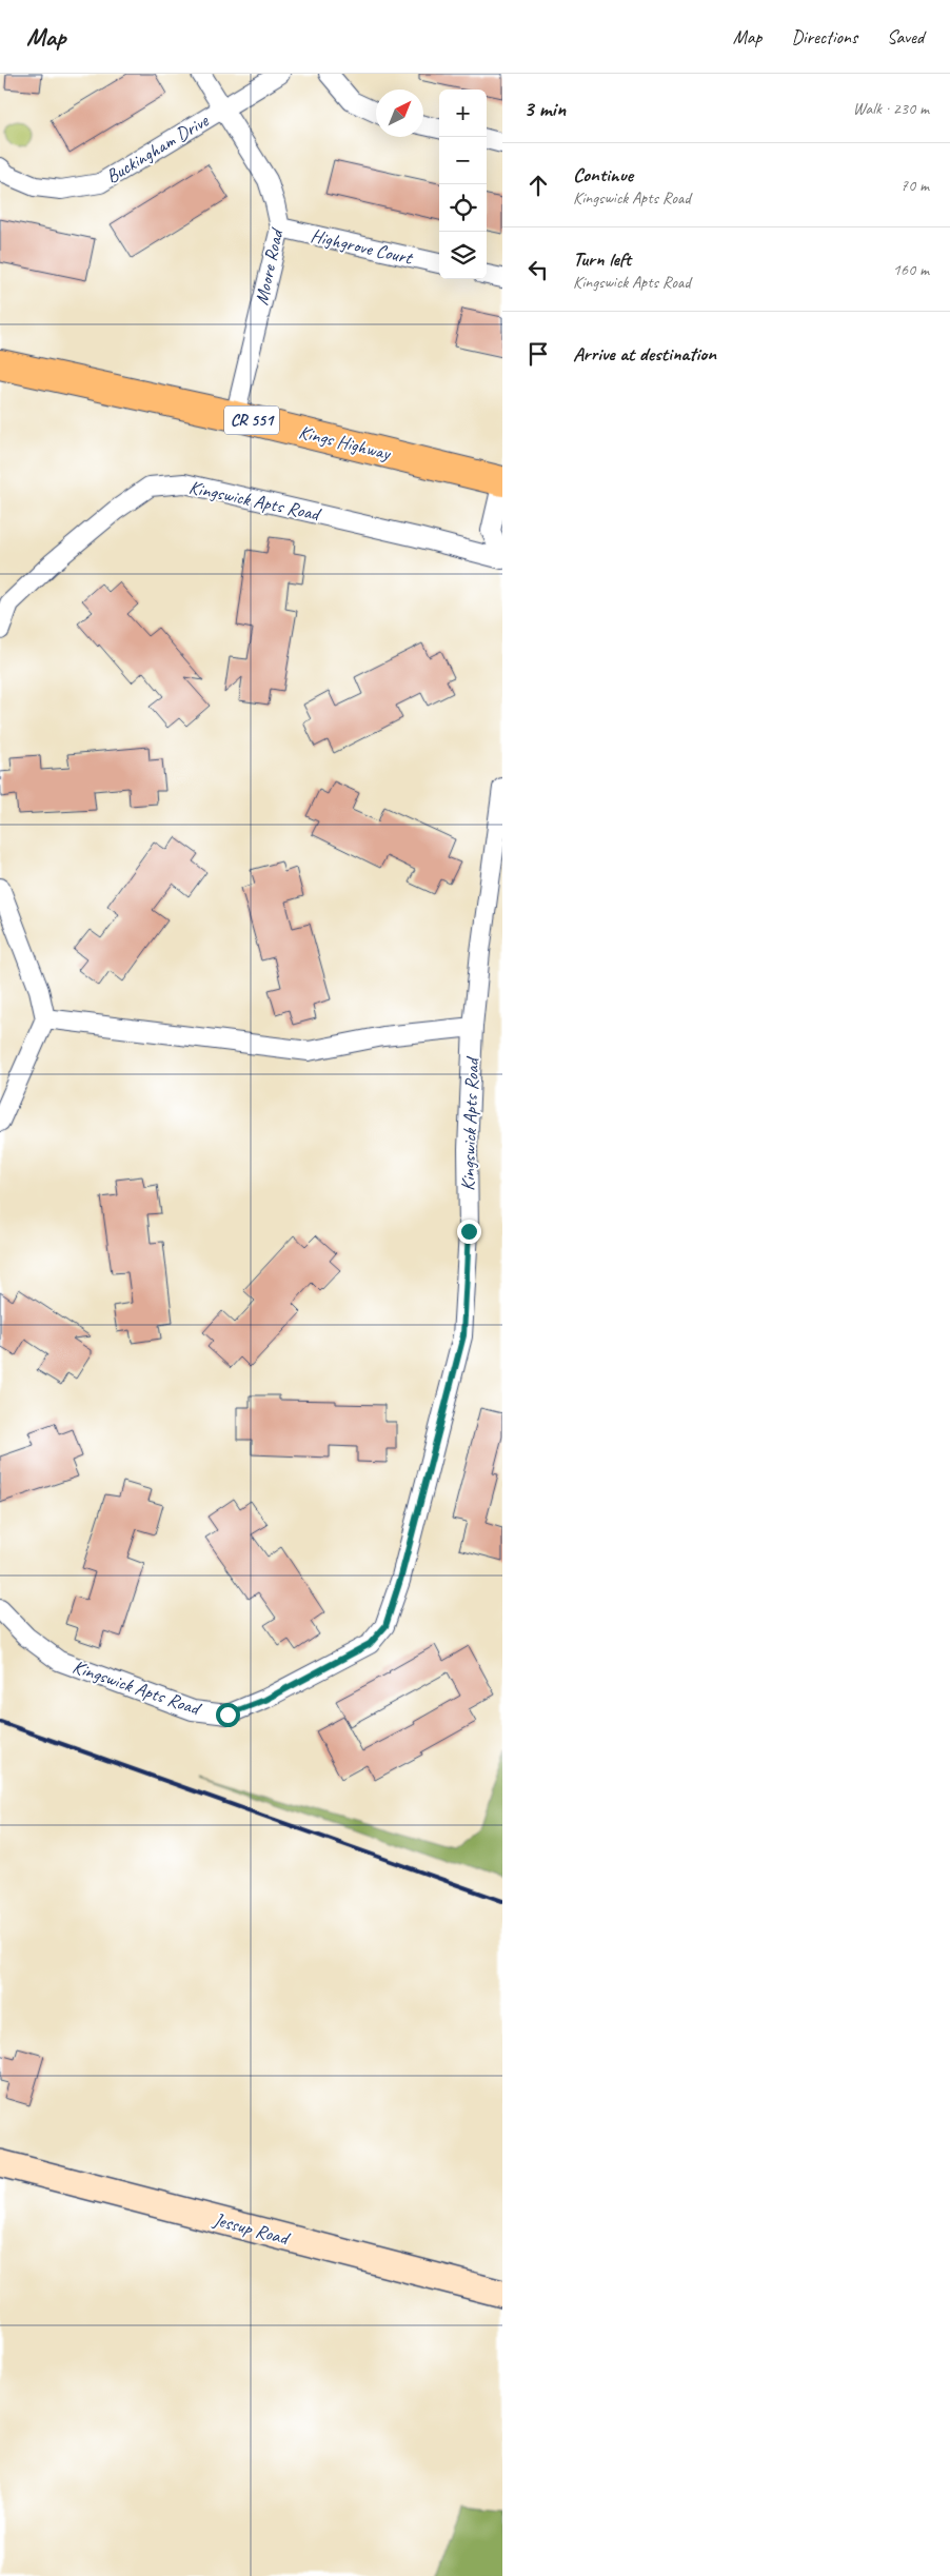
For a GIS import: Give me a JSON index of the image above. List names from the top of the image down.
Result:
{
  "streets": {
    "main road": ["CR 551", "Kings Highway"],
    "street": [
      "Buckingham Drive",
      "Highgrove Court",
      "Moore Road",
      "Kingswick Apts Road",
      "Jessup Road"
    ]
  },
  "crossings": [
    ["Buckingham Drive", "Moore Road"],
    ["Highgrove Court", "Moore Road"],
    ["Moore Road", "Kings Highway"],
    ["Kings Highway", "Kingswick Apts Road"]
  ],
  "north": "top right",
  "page": {
    "header": "Map",
    "nav": ["Map", "Directions", "Saved"],
    "heading": ["3 min", "Walk · 230 m"],
    "map_buttons": ["+", "−"],
    "list": [
      ["Continue", "Kingswick Apts Road", "70 m"],
      ["Turn left", "Kingswick Apts Road", "160 m"],
      "Arrive at destination"
    ]
  }
}
